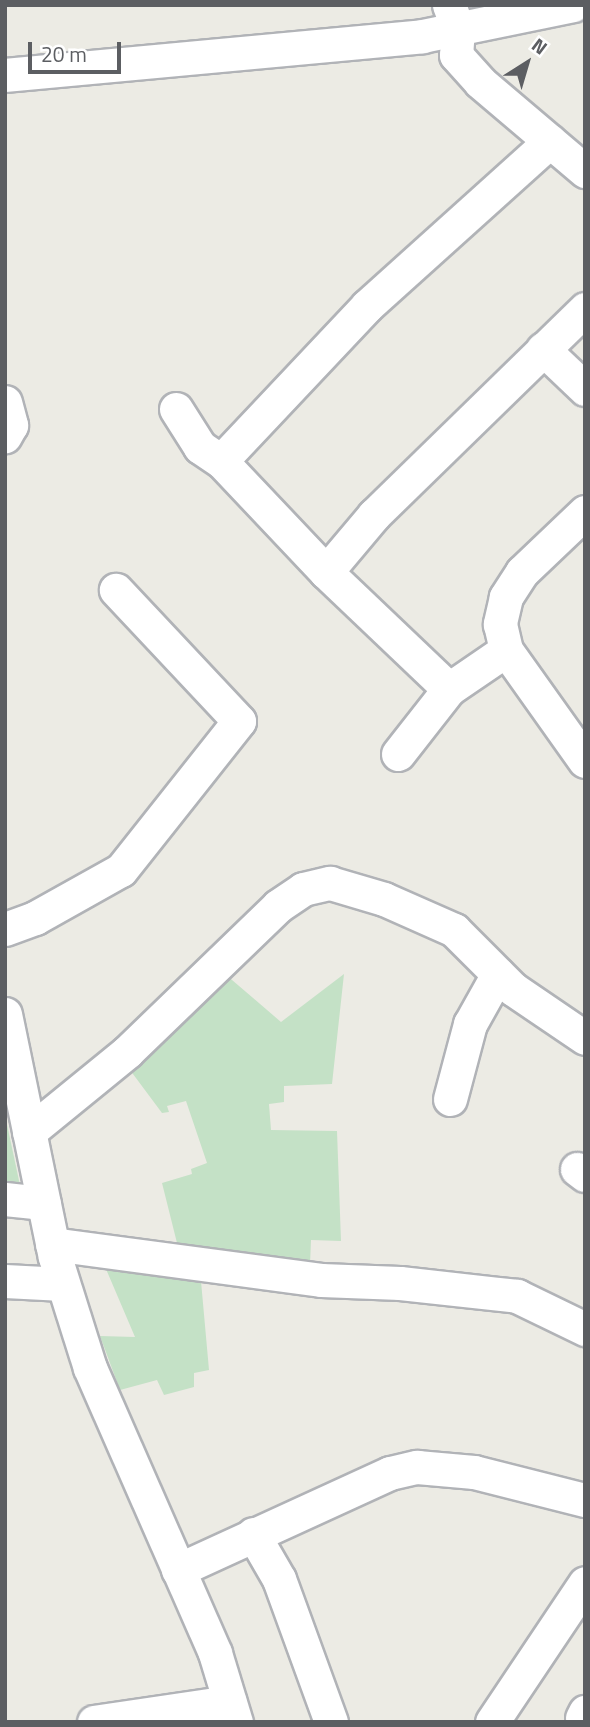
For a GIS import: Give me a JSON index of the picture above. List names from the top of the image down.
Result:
{
  "scale_bar": "20 m",
  "north": "top right"
}
